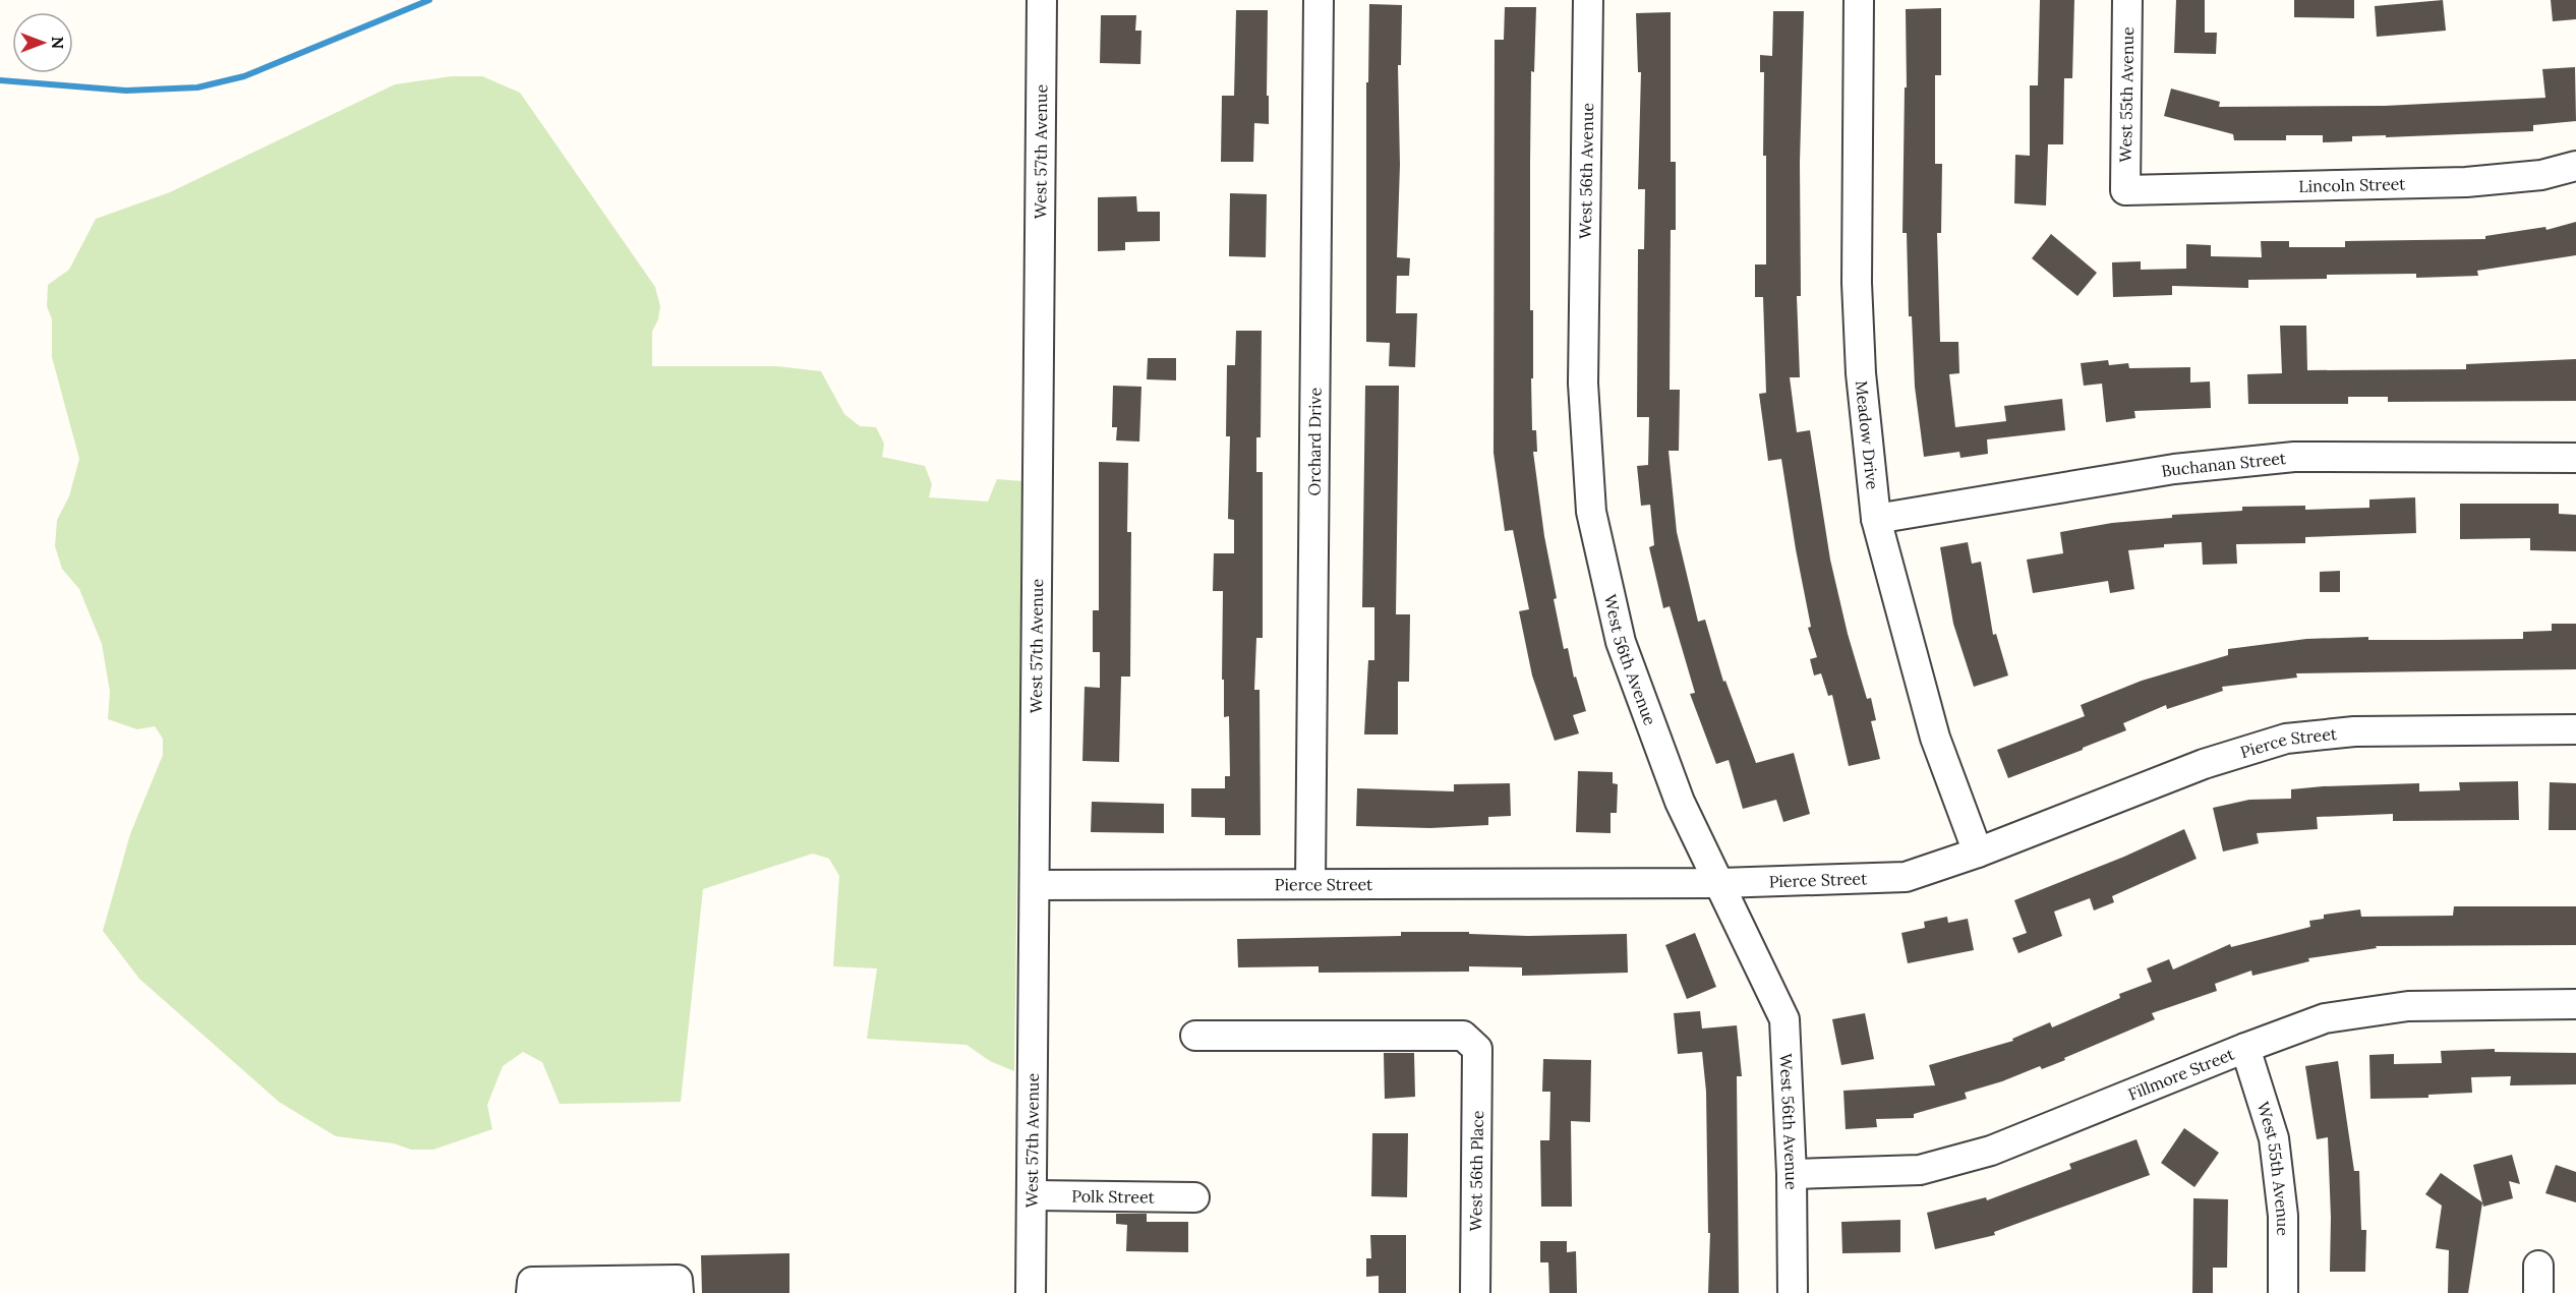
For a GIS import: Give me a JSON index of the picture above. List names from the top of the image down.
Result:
{
  "streets": {
    "street": [
      "West 55th Avenue",
      "West 57th Avenue",
      "West 56th Avenue",
      "Lincoln Street",
      "Meadow Drive",
      "Orchard Drive",
      "Buchanan Street",
      "Pierce Street",
      "Fillmore Street",
      "West 56th Place",
      "Polk Street"
    ]
  },
  "crossings": [
    ["West 55th Avenue", "Lincoln Street"],
    ["West 55th Avenue", "Fillmore Street"],
    ["West 57th Avenue", "Pierce Street"],
    ["West 57th Avenue", "Polk Street"],
    ["West 56th Avenue", "Pierce Street"],
    ["West 56th Avenue", "Fillmore Street"],
    ["Meadow Drive", "Buchanan Street"],
    ["Meadow Drive", "Pierce Street"],
    ["Orchard Drive", "Pierce Street"]
  ],
  "north": "right"
}
